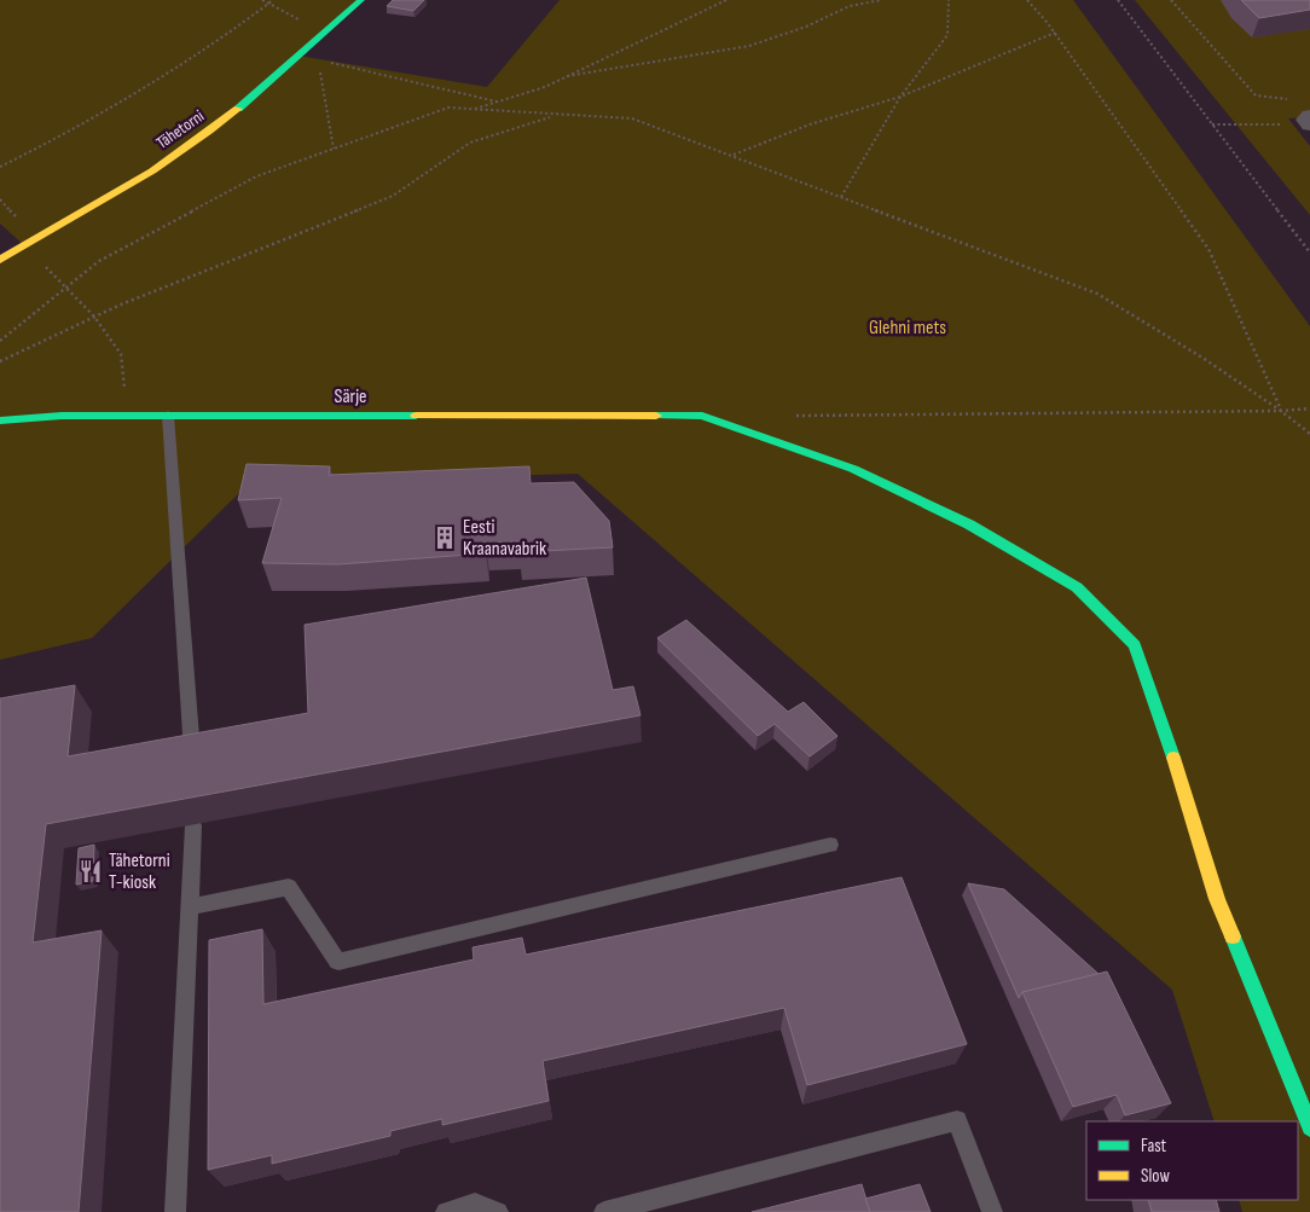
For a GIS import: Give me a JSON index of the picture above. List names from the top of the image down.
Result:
{
  "streets": {
    "street": ["Tähetorni", "Särje"]
  },
  "parks": ["Glehni mets"],
  "places": {
    "building": ["Eesti Kraanavabrik"],
    "restaurant": ["Tähetorni T-kiosk"]
  },
  "legend": ["Fast", "Slow"]
}
